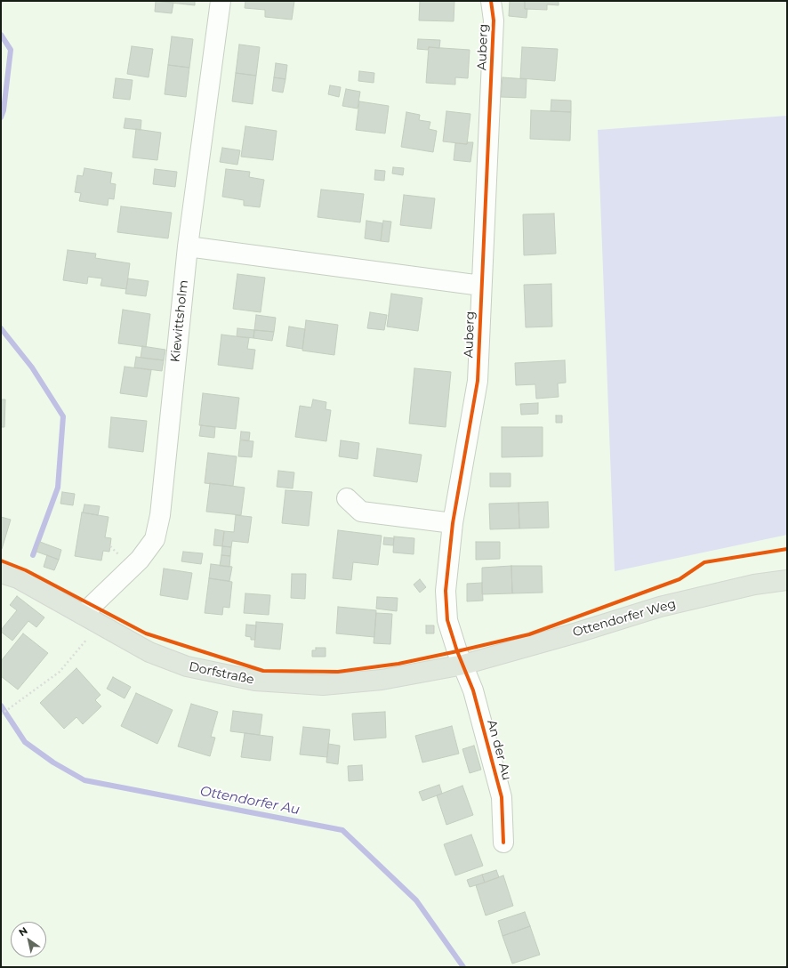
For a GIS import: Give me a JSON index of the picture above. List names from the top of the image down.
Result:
{
  "streets": {
    "main road": ["Ottendorfer Weg", "Dorfstraße"],
    "street": ["Auberg", "Kiewittsholm", "An der Au"]
  },
  "crossings": [
    ["Auberg", "Ottendorfer Weg"],
    ["Auberg", "Dorfstraße"],
    ["Auberg", "An der Au"],
    ["Kiewittsholm", "Dorfstraße"],
    ["Ottendorfer Weg", "Dorfstraße"],
    ["Ottendorfer Weg", "An der Au"],
    ["Dorfstraße", "An der Au"]
  ],
  "water": ["Ottendorfer Au"],
  "north": "top left"
}
